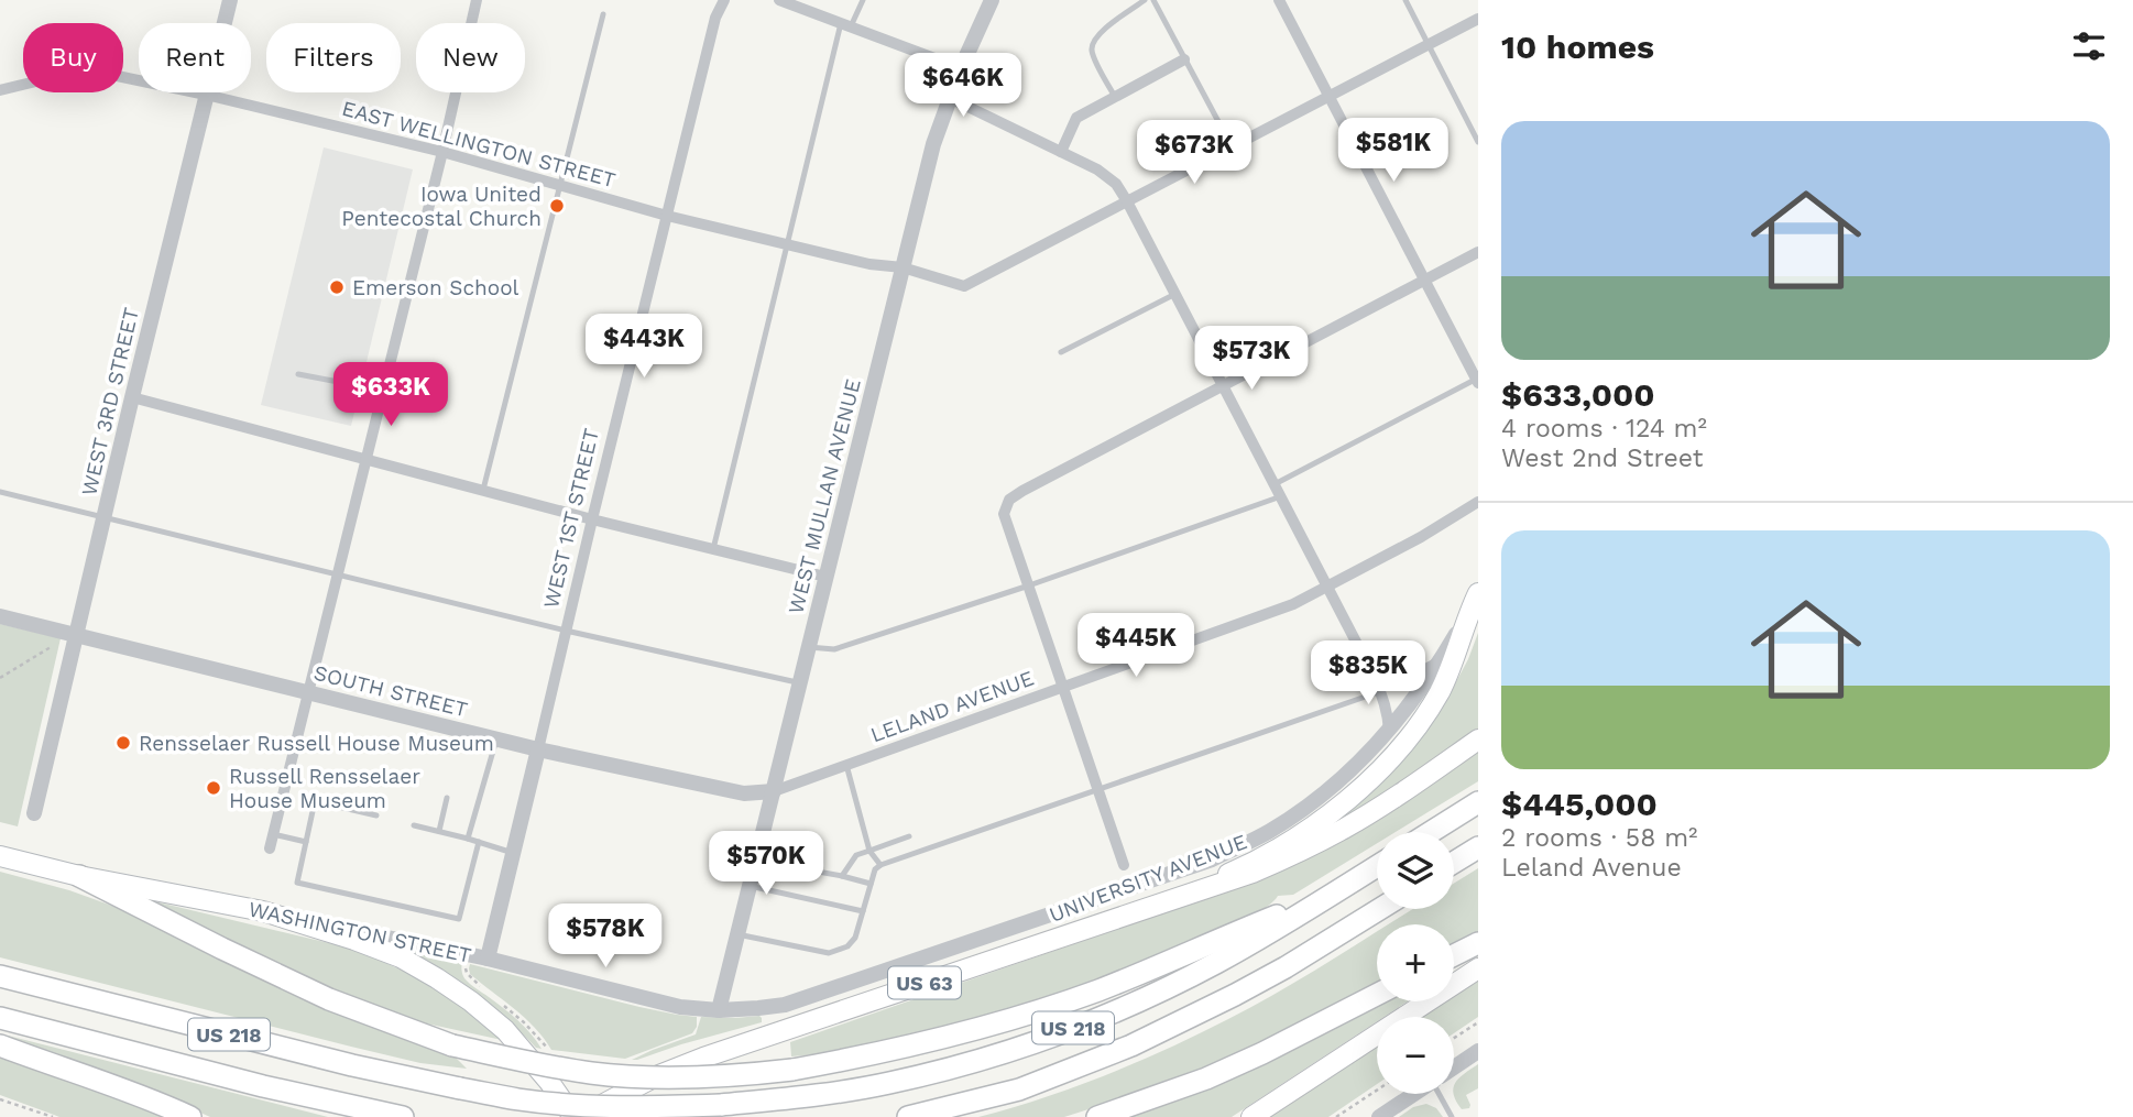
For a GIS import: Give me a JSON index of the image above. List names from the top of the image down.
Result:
{
  "streets": {
    "highway": ["US 218"],
    "main road": ["UNIVERSITY AVENUE", "WASHINGTON STREET", "US 63"],
    "street": [
      "EAST WELLINGTON STREET",
      "WEST 3RD STREET",
      "WEST MULLAN AVENUE",
      "WEST 1ST STREET",
      "SOUTH STREET",
      "LELAND AVENUE"
    ]
  },
  "crossings": [
    ["EAST WELLINGTON STREET", "WEST 3RD STREET"],
    ["EAST WELLINGTON STREET", "WEST MULLAN AVENUE"],
    ["EAST WELLINGTON STREET", "WEST 1ST STREET"],
    ["WEST 3RD STREET", "SOUTH STREET"],
    ["WEST MULLAN AVENUE", "SOUTH STREET"],
    ["WEST MULLAN AVENUE", "LELAND AVENUE"],
    ["WEST MULLAN AVENUE", "UNIVERSITY AVENUE"],
    ["WEST MULLAN AVENUE", "WASHINGTON STREET"],
    ["WEST 1ST STREET", "SOUTH STREET"],
    ["WEST 1ST STREET", "WASHINGTON STREET"],
    ["SOUTH STREET", "LELAND AVENUE"],
    ["UNIVERSITY AVENUE", "WASHINGTON STREET"],
    ["UNIVERSITY AVENUE", "US 63"]
  ],
  "places": [
    "Iowa United Pentecostal Church",
    "Emerson School",
    "Rensselaer Russell House Museum",
    "Russell Rensselaer House Museum"
  ],
  "page": {
    "heading": "10 homes",
    "chip": [
      "Buy",
      "Rent",
      "Filters",
      "New"
    ],
    "price": [
      "$646K",
      "$581K",
      "$673K",
      "$443K",
      "$573K",
      "$633K",
      "$445K",
      "$835K",
      "$570K",
      "$578K"
    ],
    "list": [
      {
        "name": "$633,000",
        "note": "4 rooms · 124 m² · West 2nd Street"
      },
      {
        "name": "$445,000",
        "note": "2 rooms · 58 m² · Leland Avenue"
      }
    ],
    "map_buttons": ["+", "−"]
  }
}
